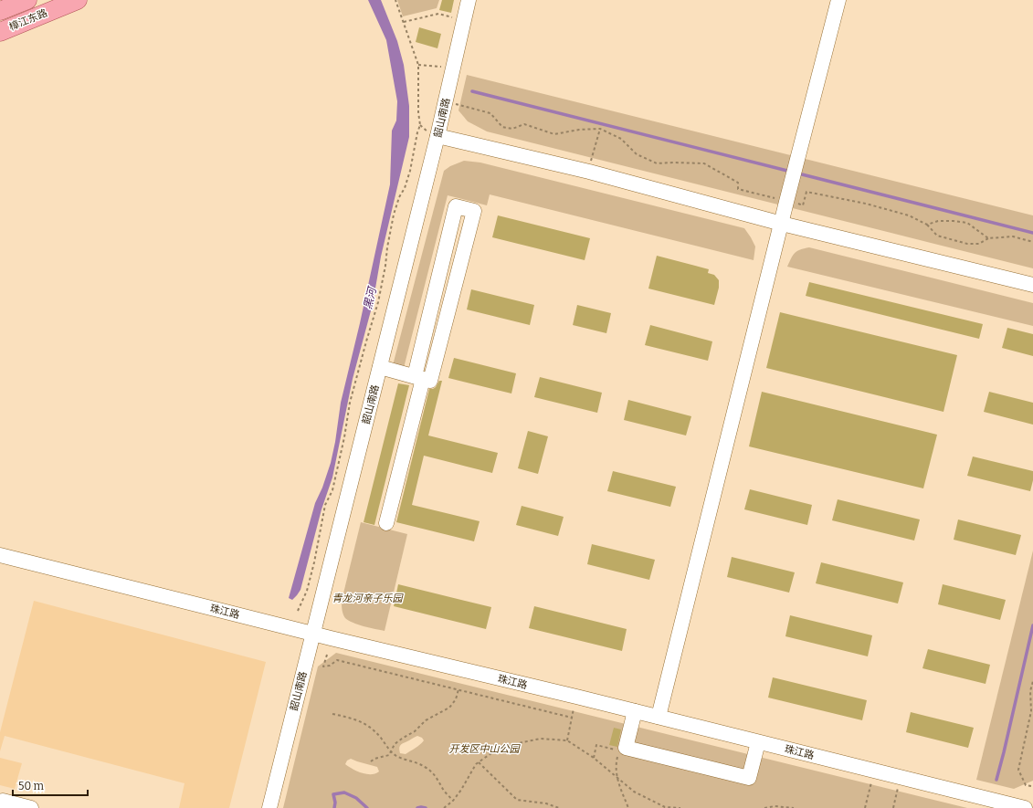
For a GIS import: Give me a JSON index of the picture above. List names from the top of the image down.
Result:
{
  "streets": {
    "main road": ["樟江东路"],
    "street": ["韶山南路", "珠江路"]
  },
  "crossings": [
    ["韶山南路", "珠江路"]
  ],
  "water": ["黑河"],
  "parks": ["青龙河亲子乐园", "开发区中山公园"],
  "scale_bar": "50 m"
}
